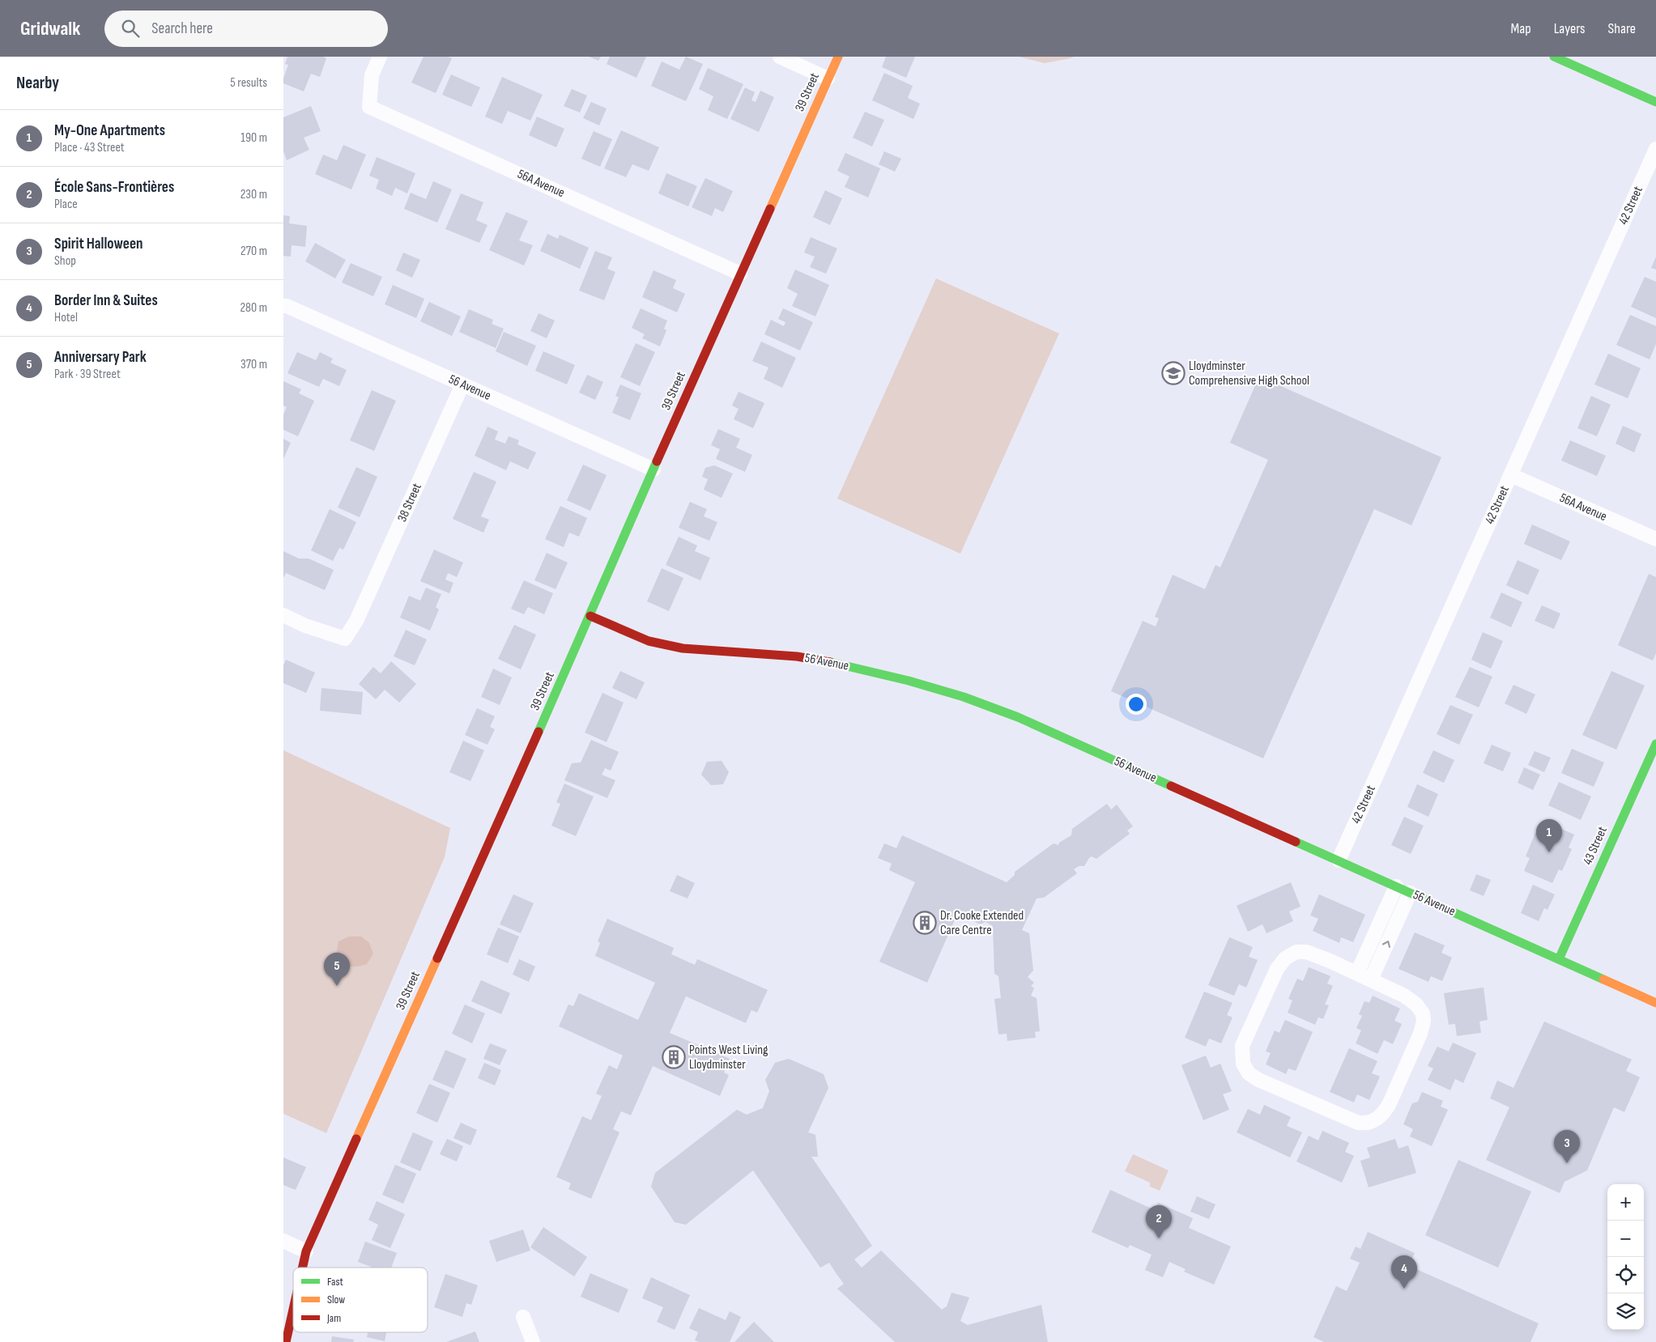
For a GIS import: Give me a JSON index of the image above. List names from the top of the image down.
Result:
{
  "streets": {
    "street": [
      "39 Street",
      "56A Avenue",
      "42 Street",
      "56 Avenue",
      "38 Street",
      "43 Street"
    ]
  },
  "crossings": [
    ["39 Street", "56A Avenue"],
    ["39 Street", "56 Avenue"],
    ["56A Avenue", "42 Street"],
    ["42 Street", "56 Avenue"],
    ["56 Avenue", "38 Street"],
    ["56 Avenue", "43 Street"]
  ],
  "places": {
    "school or university": ["Lloydminster Comprehensive High School"],
    "building": ["Dr. Cooke Extended Care Centre", "Points West Living Lloydminster"]
  },
  "legend": ["Fast", "Slow", "Jam"],
  "page": {
    "header": "Gridwalk",
    "search": "Search here",
    "nav": ["Map", "Layers", "Share"],
    "heading": ["Nearby", "5 results"],
    "list": [
      {
        "mark": "1",
        "name": "My-One Apartments",
        "note": "Place · 43 Street",
        "value": "190 m"
      },
      {
        "mark": "2",
        "name": "École Sans-Frontières",
        "note": "Place",
        "value": "230 m"
      },
      {
        "mark": "3",
        "name": "Spirit Halloween",
        "note": "Shop",
        "value": "270 m"
      },
      {
        "mark": "4",
        "name": "Border Inn & Suites",
        "note": "Hotel",
        "value": "280 m"
      },
      {
        "mark": "5",
        "name": "Anniversary Park",
        "note": "Park · 39 Street",
        "value": "370 m"
      }
    ],
    "pins": [
      "1",
      "5",
      "3",
      "2",
      "4"
    ],
    "map_buttons": ["+", "−"]
  }
}
